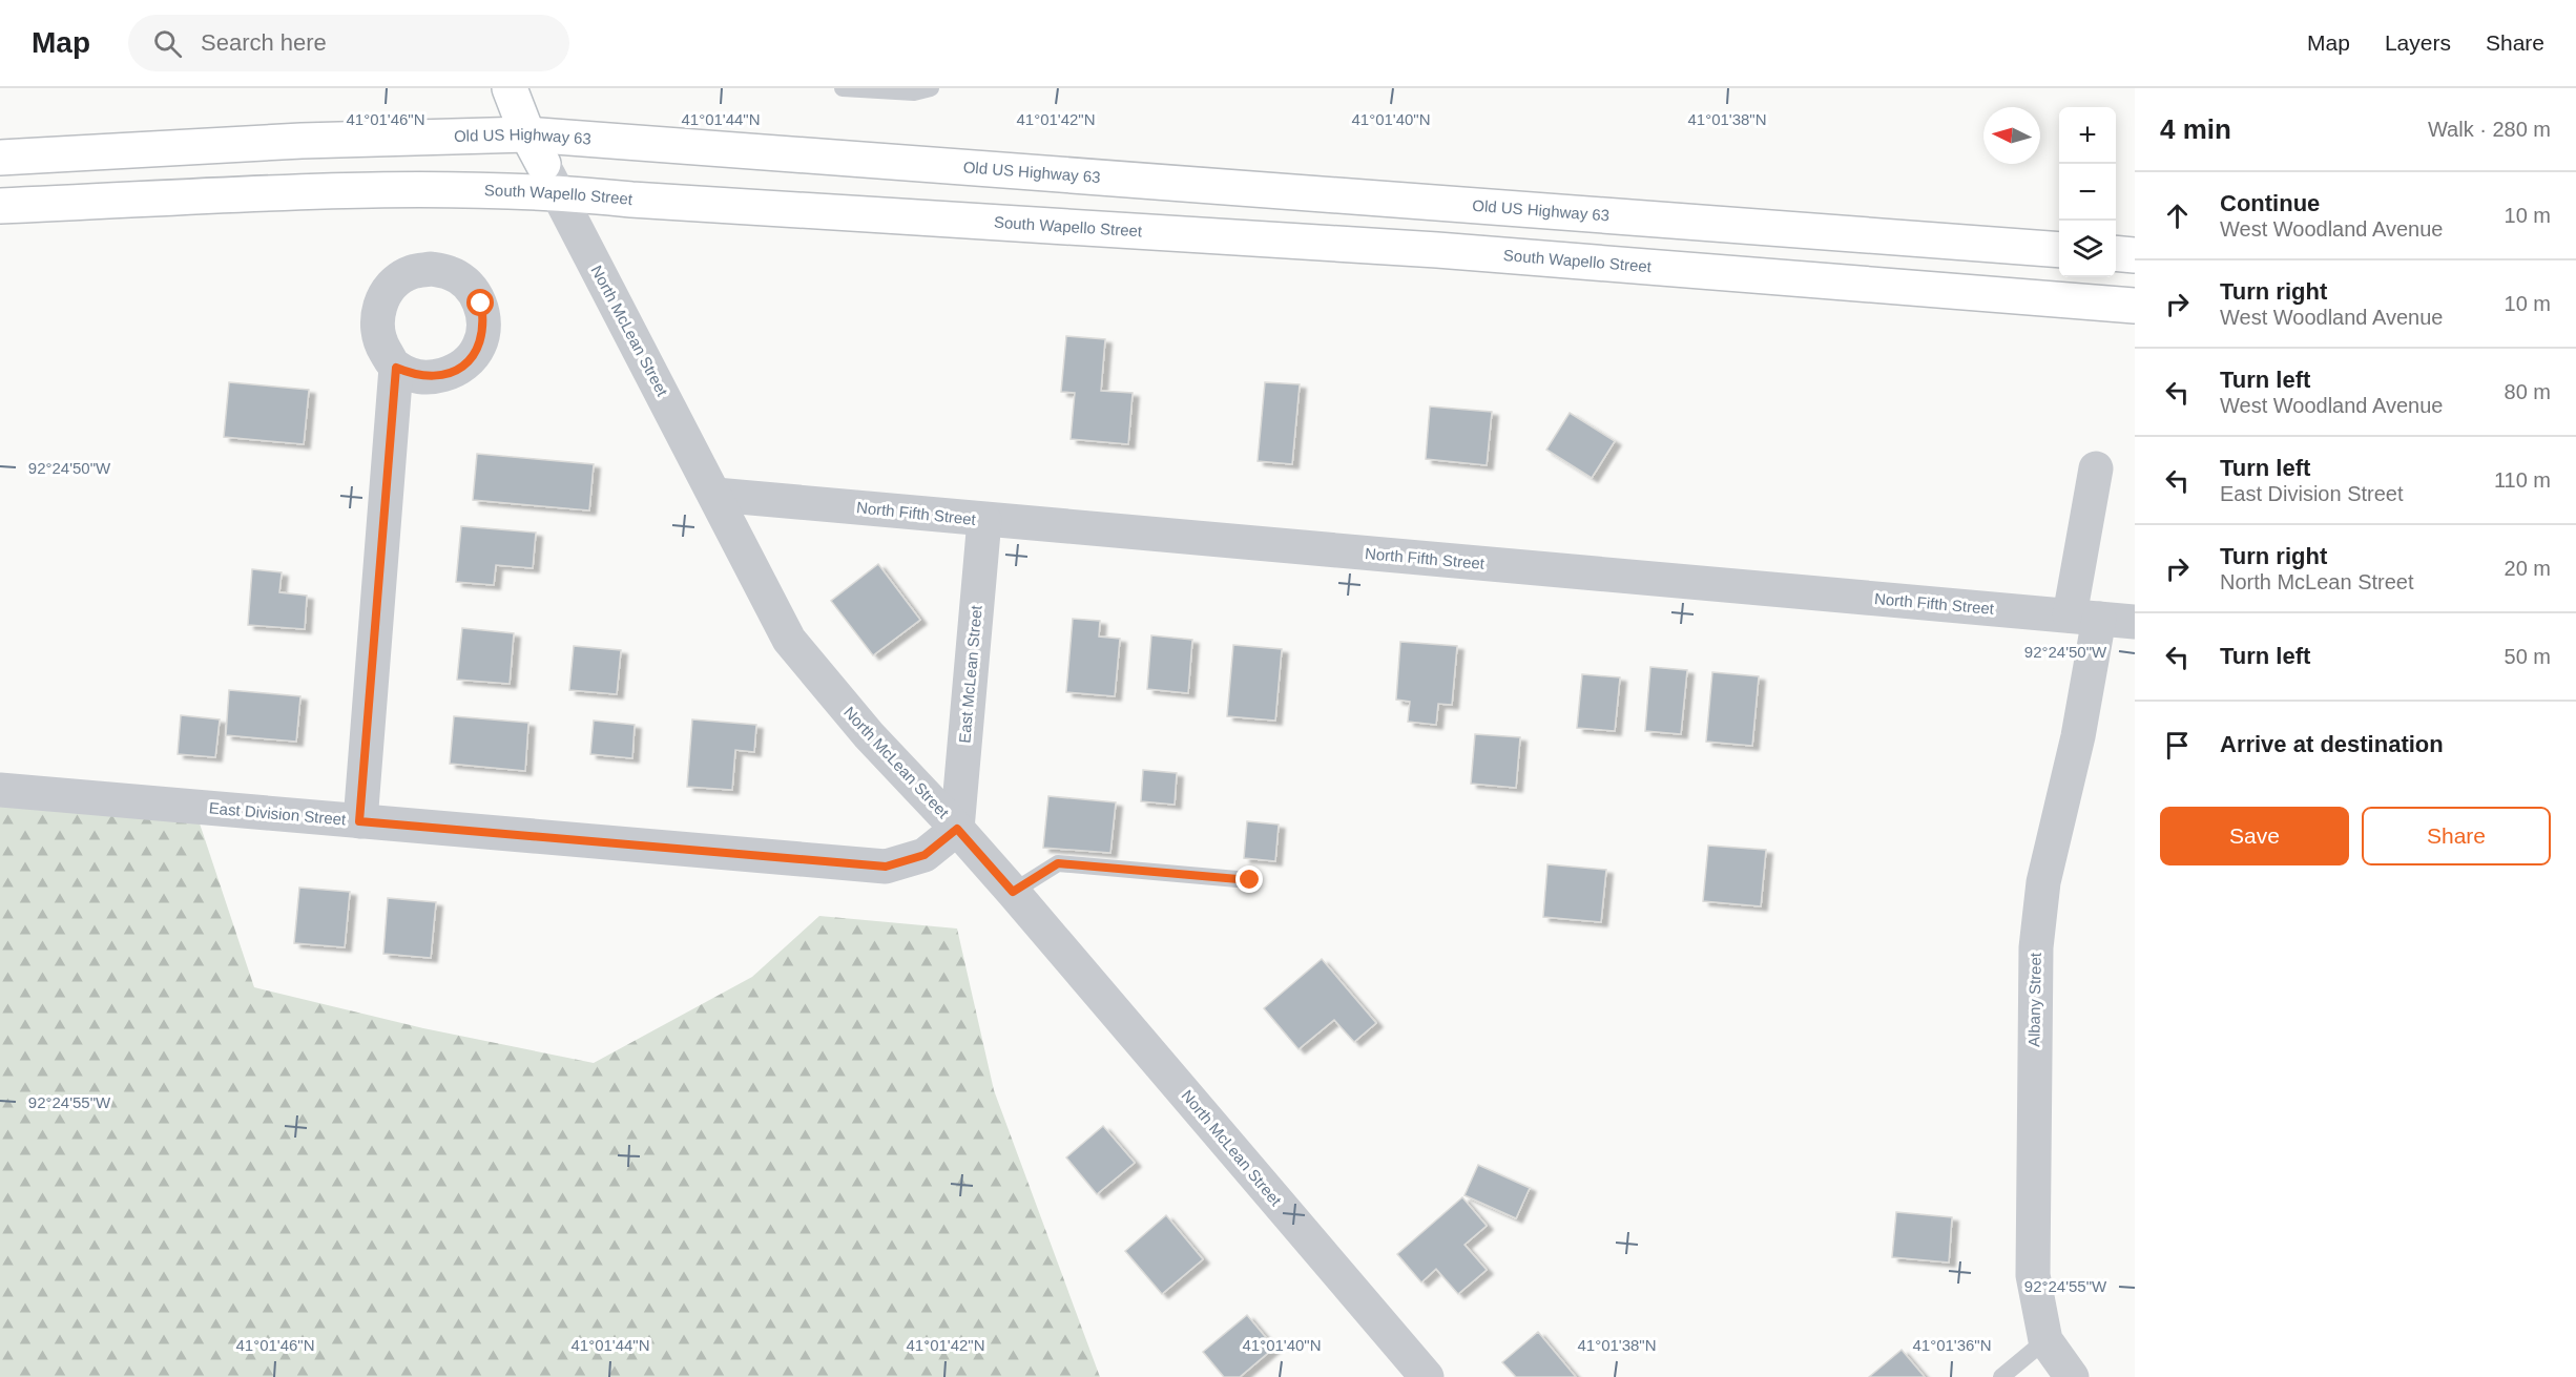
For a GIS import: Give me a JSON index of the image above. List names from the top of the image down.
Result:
{
  "streets": {
    "main road": ["Old US Highway 63", "South Wapello Street"],
    "street": [
      "North McLean Street",
      "North Fifth Street",
      "East McLean Street",
      "East Division Street",
      "Albany Street"
    ]
  },
  "crossings": [
    ["South Wapello Street", "North McLean Street"],
    ["North McLean Street", "North Fifth Street"],
    ["North McLean Street", "East McLean Street"],
    ["North McLean Street", "East Division Street"],
    ["North Fifth Street", "East McLean Street"],
    ["North Fifth Street", "Albany Street"],
    ["East McLean Street", "East Division Street"]
  ],
  "north": "left",
  "page": {
    "header": "Map",
    "search": "Search here",
    "nav": ["Map", "Layers", "Share"],
    "heading": ["4 min", "Walk · 280 m"],
    "map_buttons": ["+", "−"],
    "list": [
      ["Continue", "West Woodland Avenue", "10 m"],
      ["Turn right", "West Woodland Avenue", "10 m"],
      ["Turn left", "West Woodland Avenue", "80 m"],
      ["Turn left", "East Division Street", "110 m"],
      ["Turn right", "North McLean Street", "20 m"],
      ["Turn left", "50 m"],
      "Arrive at destination"
    ],
    "buttons": ["Save", "Share"]
  },
  "coordinates": [
    "41°01'46\"N",
    "41°01'44\"N",
    "41°01'42\"N",
    "41°01'40\"N",
    "41°01'38\"N",
    "92°24'50\"W",
    "92°24'55\"W",
    "41°01'36\"N"
  ]
}
